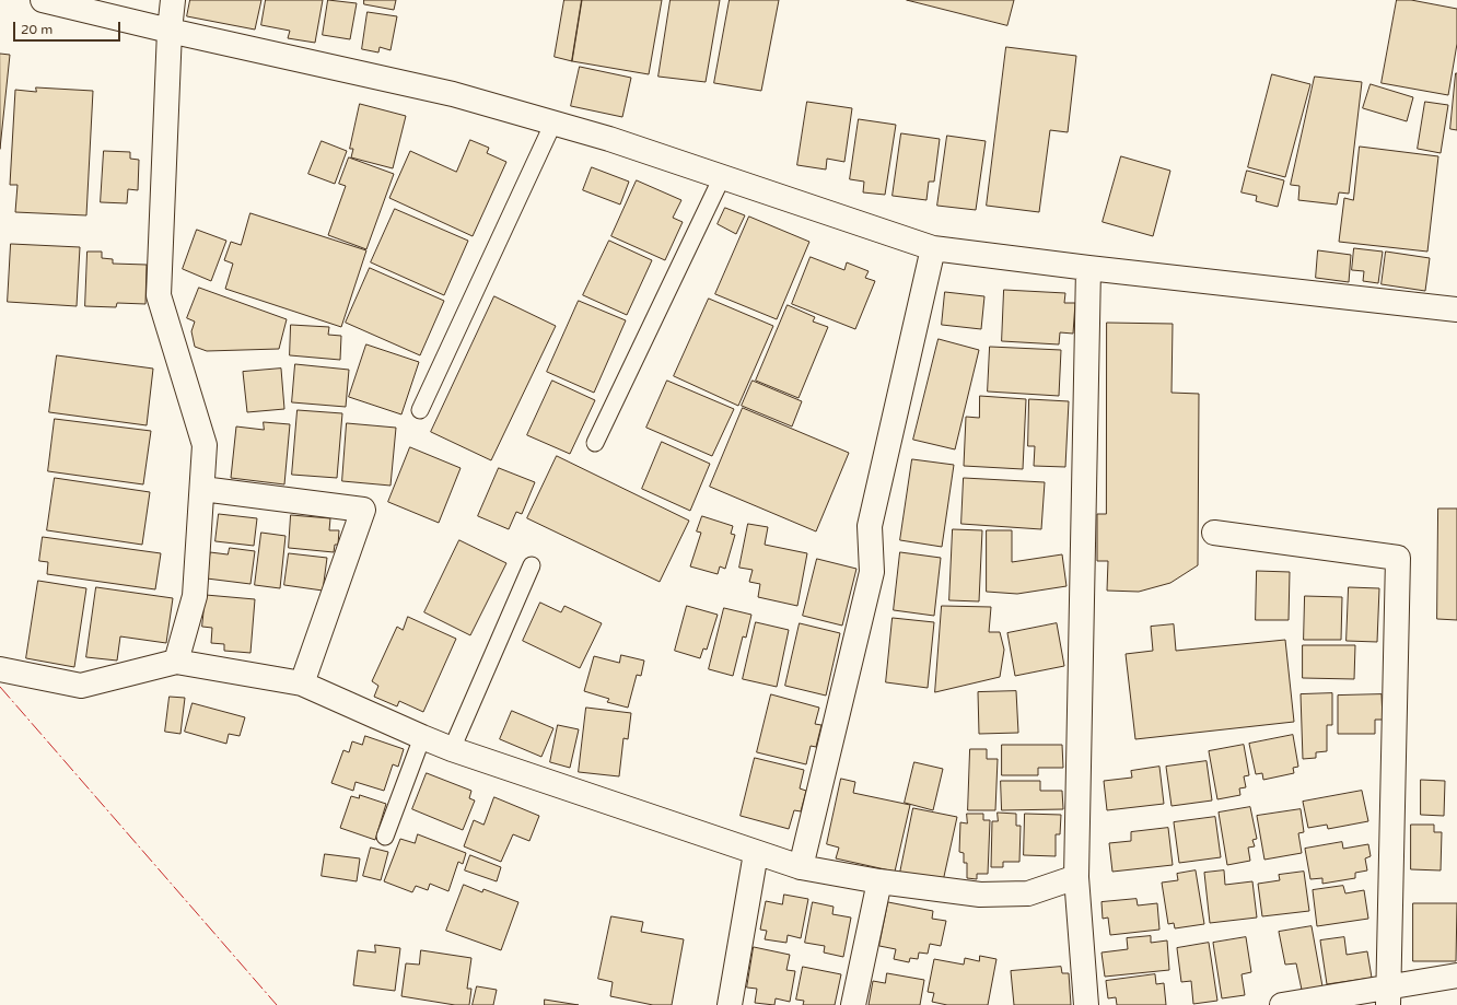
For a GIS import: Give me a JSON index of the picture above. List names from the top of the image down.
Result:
{
  "scale_bar": "20 m"
}
